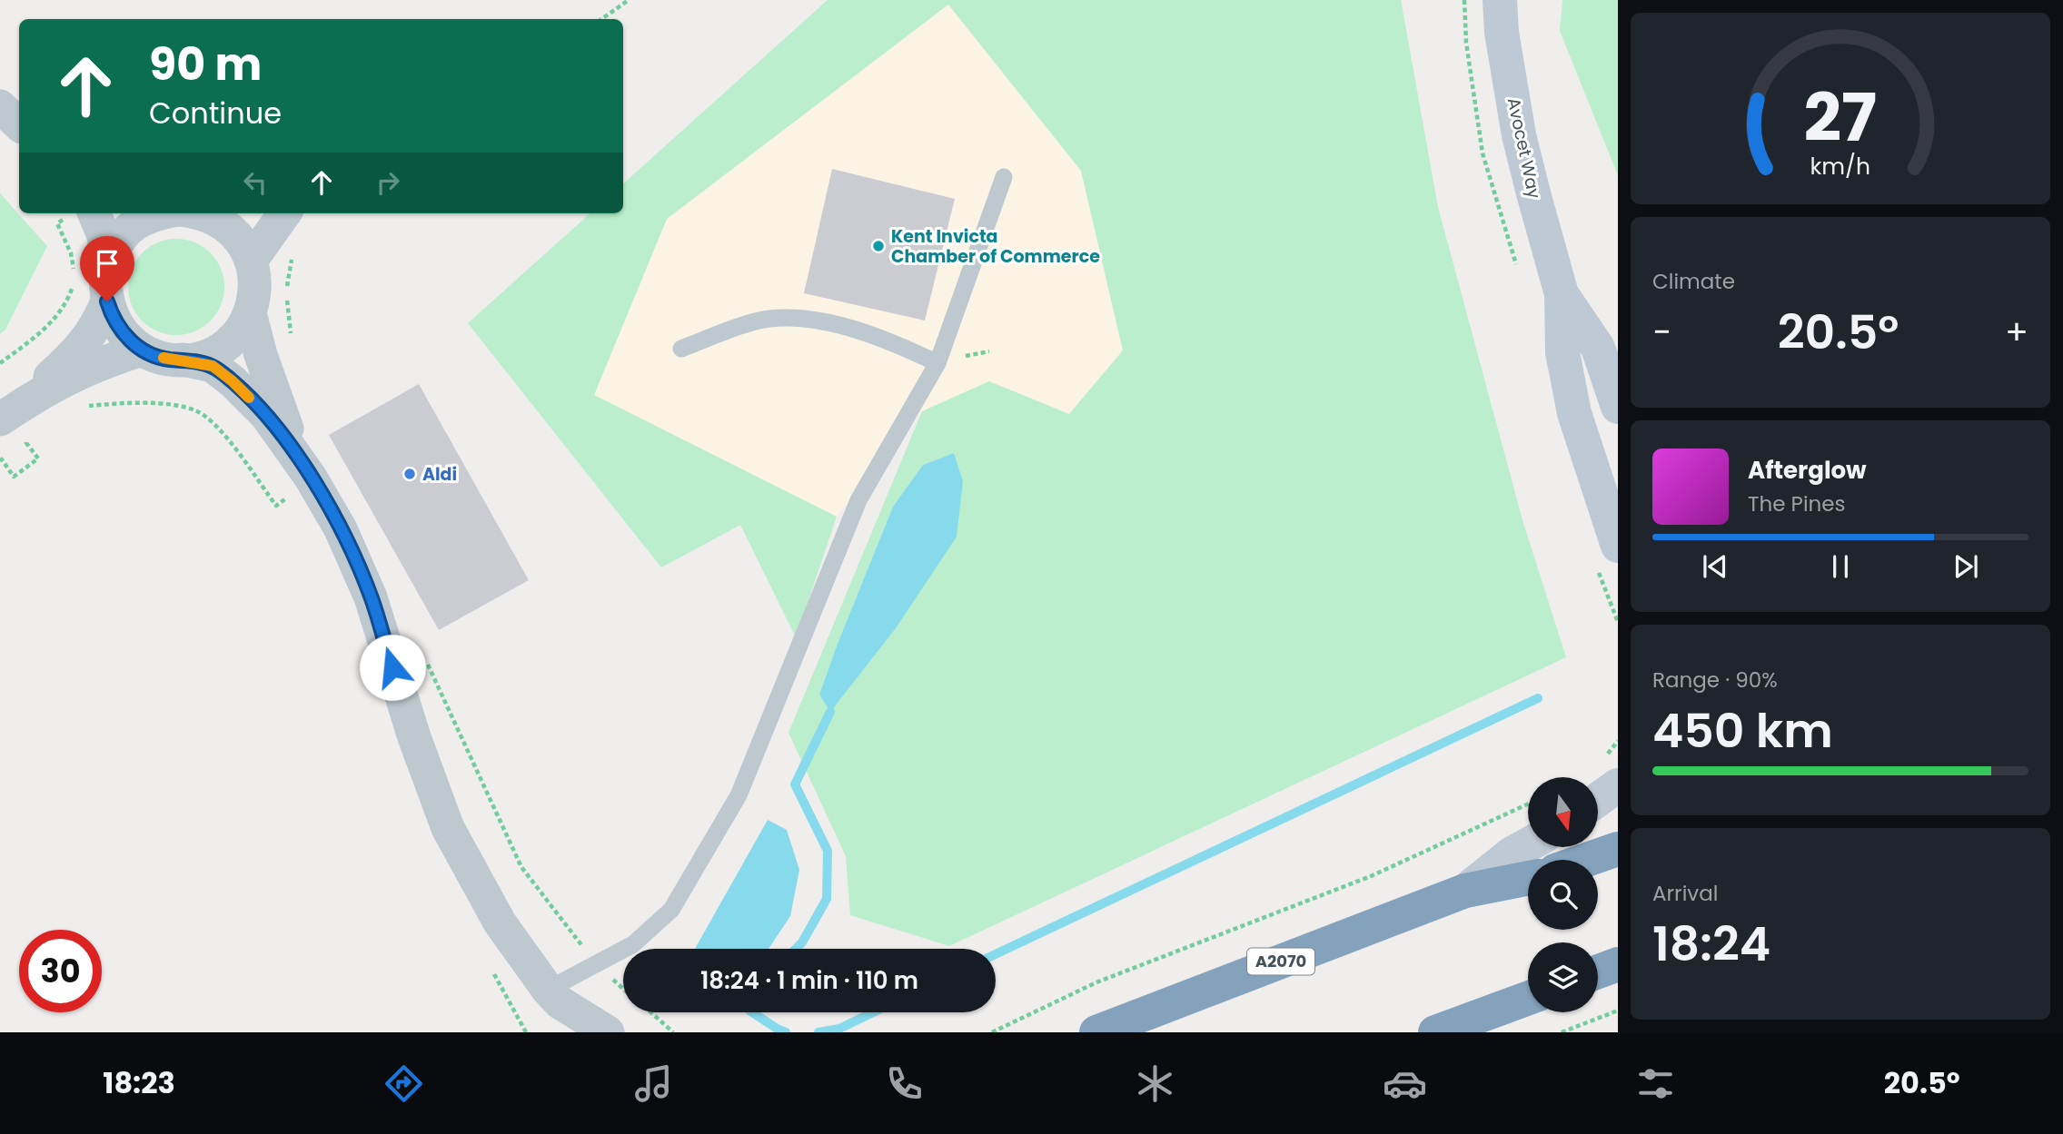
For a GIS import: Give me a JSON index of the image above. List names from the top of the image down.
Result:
{
  "streets": {
    "highway": ["A2070"],
    "street": ["Avocet Way"]
  },
  "places": ["Kent Invicta Chamber of Commerce", "Aldi"],
  "north": "bottom",
  "page": {
    "turn": ["90 m", "Continue"],
    "tile": [
      "Climate",
      ["Range · 90%", "450 km"],
      ["Arrival", "18:24"]
    ],
    "heat": ["−", "20.5°", "+"],
    "song": ["Afterglow", "The Pines"],
    "limit": "30",
    "trip": "18:24 · 1 min · 110 m",
    "tabs": ["18:23", "20.5°"],
    "gauge": ["27", "km/h"]
  }
}
